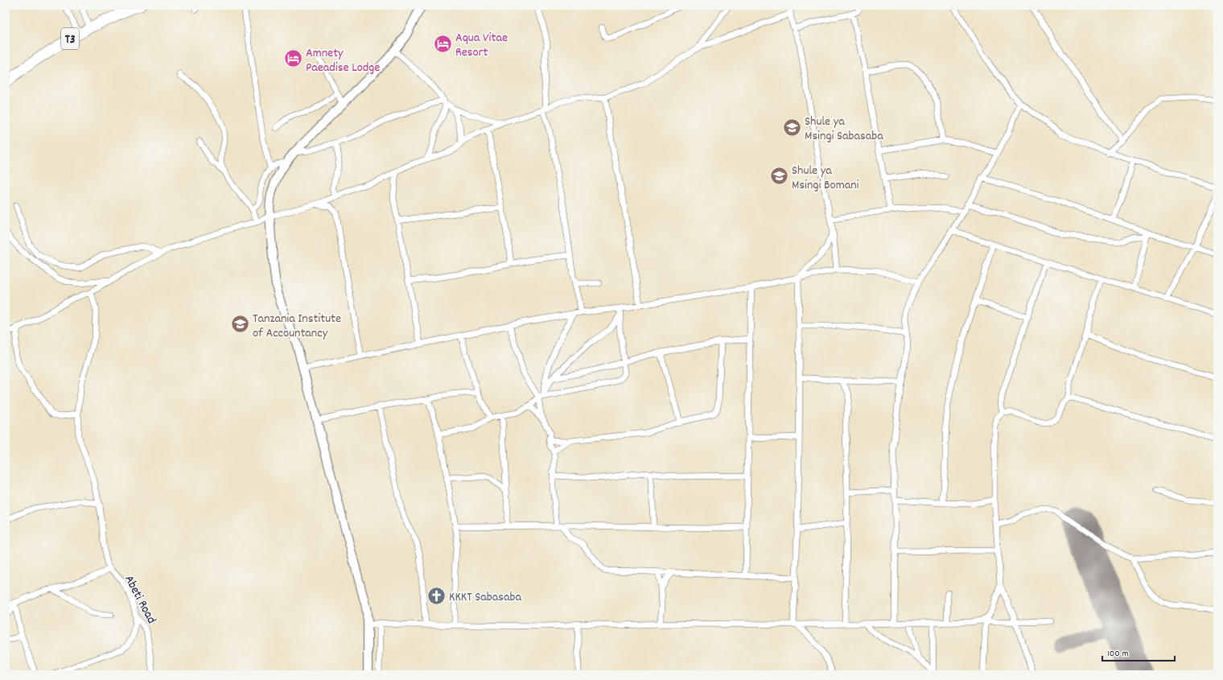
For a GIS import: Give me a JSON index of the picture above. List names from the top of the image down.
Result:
{
  "streets": {
    "highway": ["T3"],
    "street": ["Abeti Road"]
  },
  "places": {
    "hotel": ["Aqua Vitae Resort", "Amnety Paeadise Lodge"],
    "school or university": ["Shule ya Msingi Sabasaba", "Shule ya Msingi Bomani", "Tanzania Institute of Accountancy"],
    "church": ["KKKT Sabasaba"]
  },
  "scale_bar": "100 m"
}
